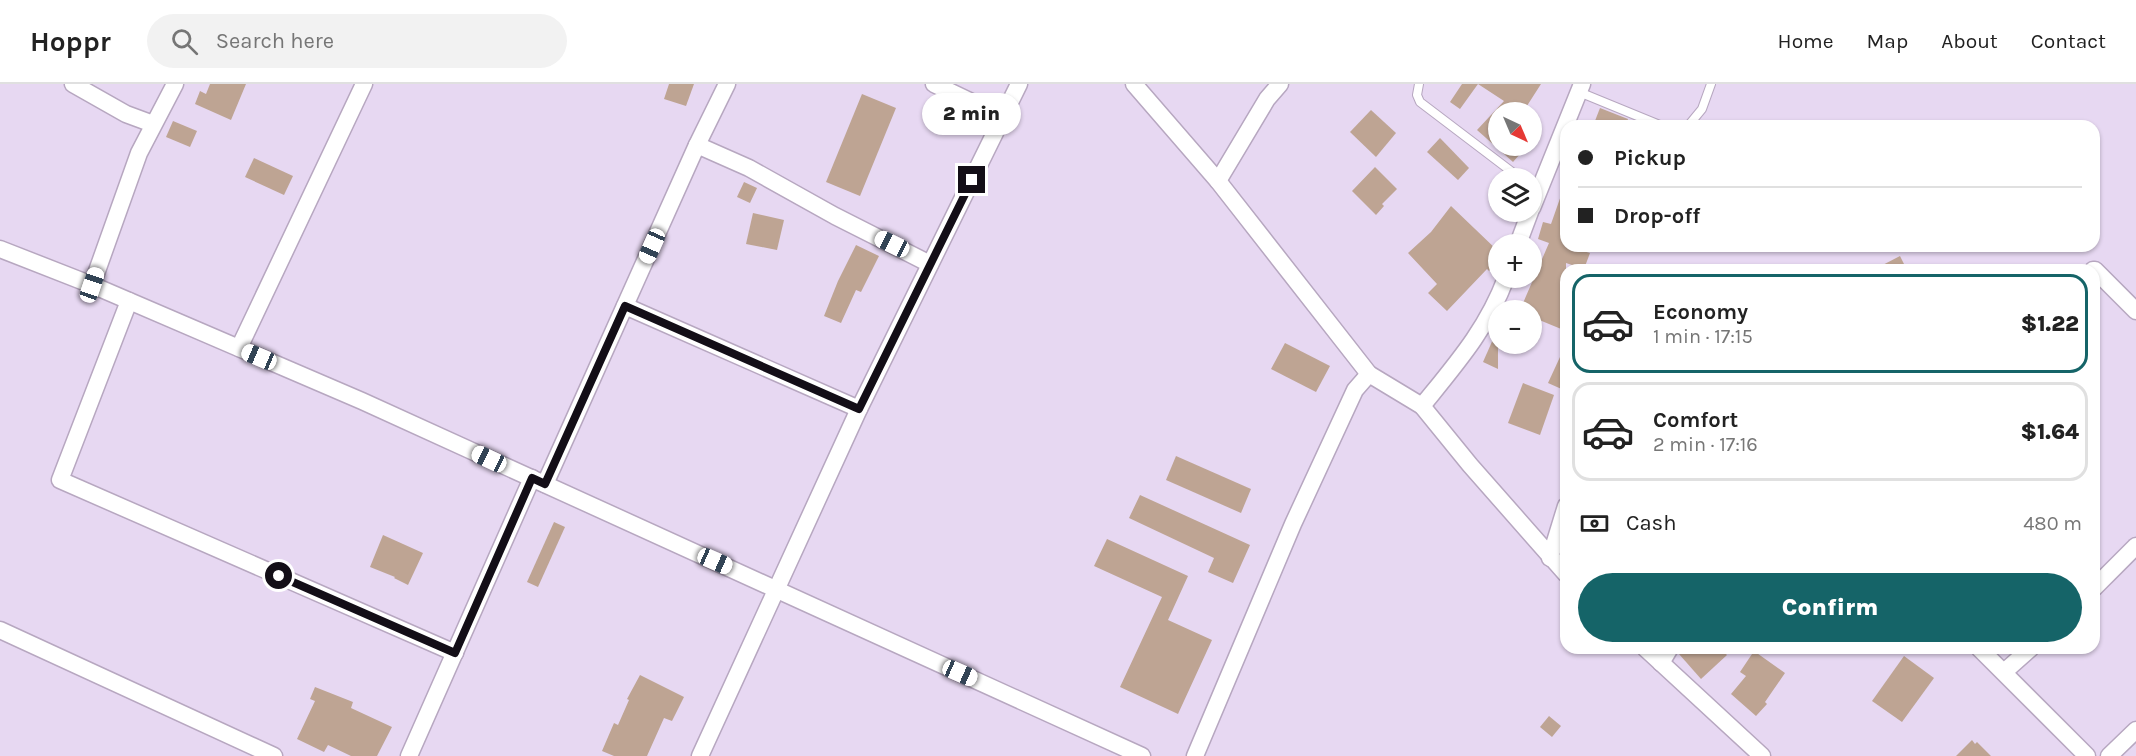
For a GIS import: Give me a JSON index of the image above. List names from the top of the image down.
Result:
{
  "north": "bottom right",
  "page": {
    "header": "Hoppr",
    "search": "Search here",
    "nav": [
      "Home",
      "Map",
      "About",
      "Contact"
    ],
    "bubble": "2 min",
    "map_buttons": ["+", "−"],
    "banner": ["Pickup", "Drop-off"],
    "list": [
      {
        "name": "Economy",
        "note": "1 min · 17:15",
        "value": "$1.22"
      },
      {
        "name": "Comfort",
        "note": "2 min · 17:16",
        "value": "$1.64"
      }
    ],
    "pay": ["Cash", "480 m"],
    "buttons": "Confirm"
  }
}
